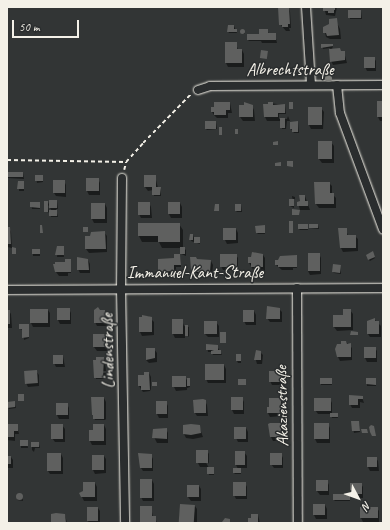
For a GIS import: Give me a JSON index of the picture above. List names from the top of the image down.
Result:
{
  "streets": {
    "street": [
      "Albrechtstraße",
      "Immanuel-Kant-Straße",
      "Lindenstraße",
      "Akazienstraße"
    ]
  },
  "crossings": [
    ["Immanuel-Kant-Straße", "Lindenstraße"],
    ["Immanuel-Kant-Straße", "Akazienstraße"]
  ],
  "scale_bar": "50 m",
  "north": "bottom right"
}
